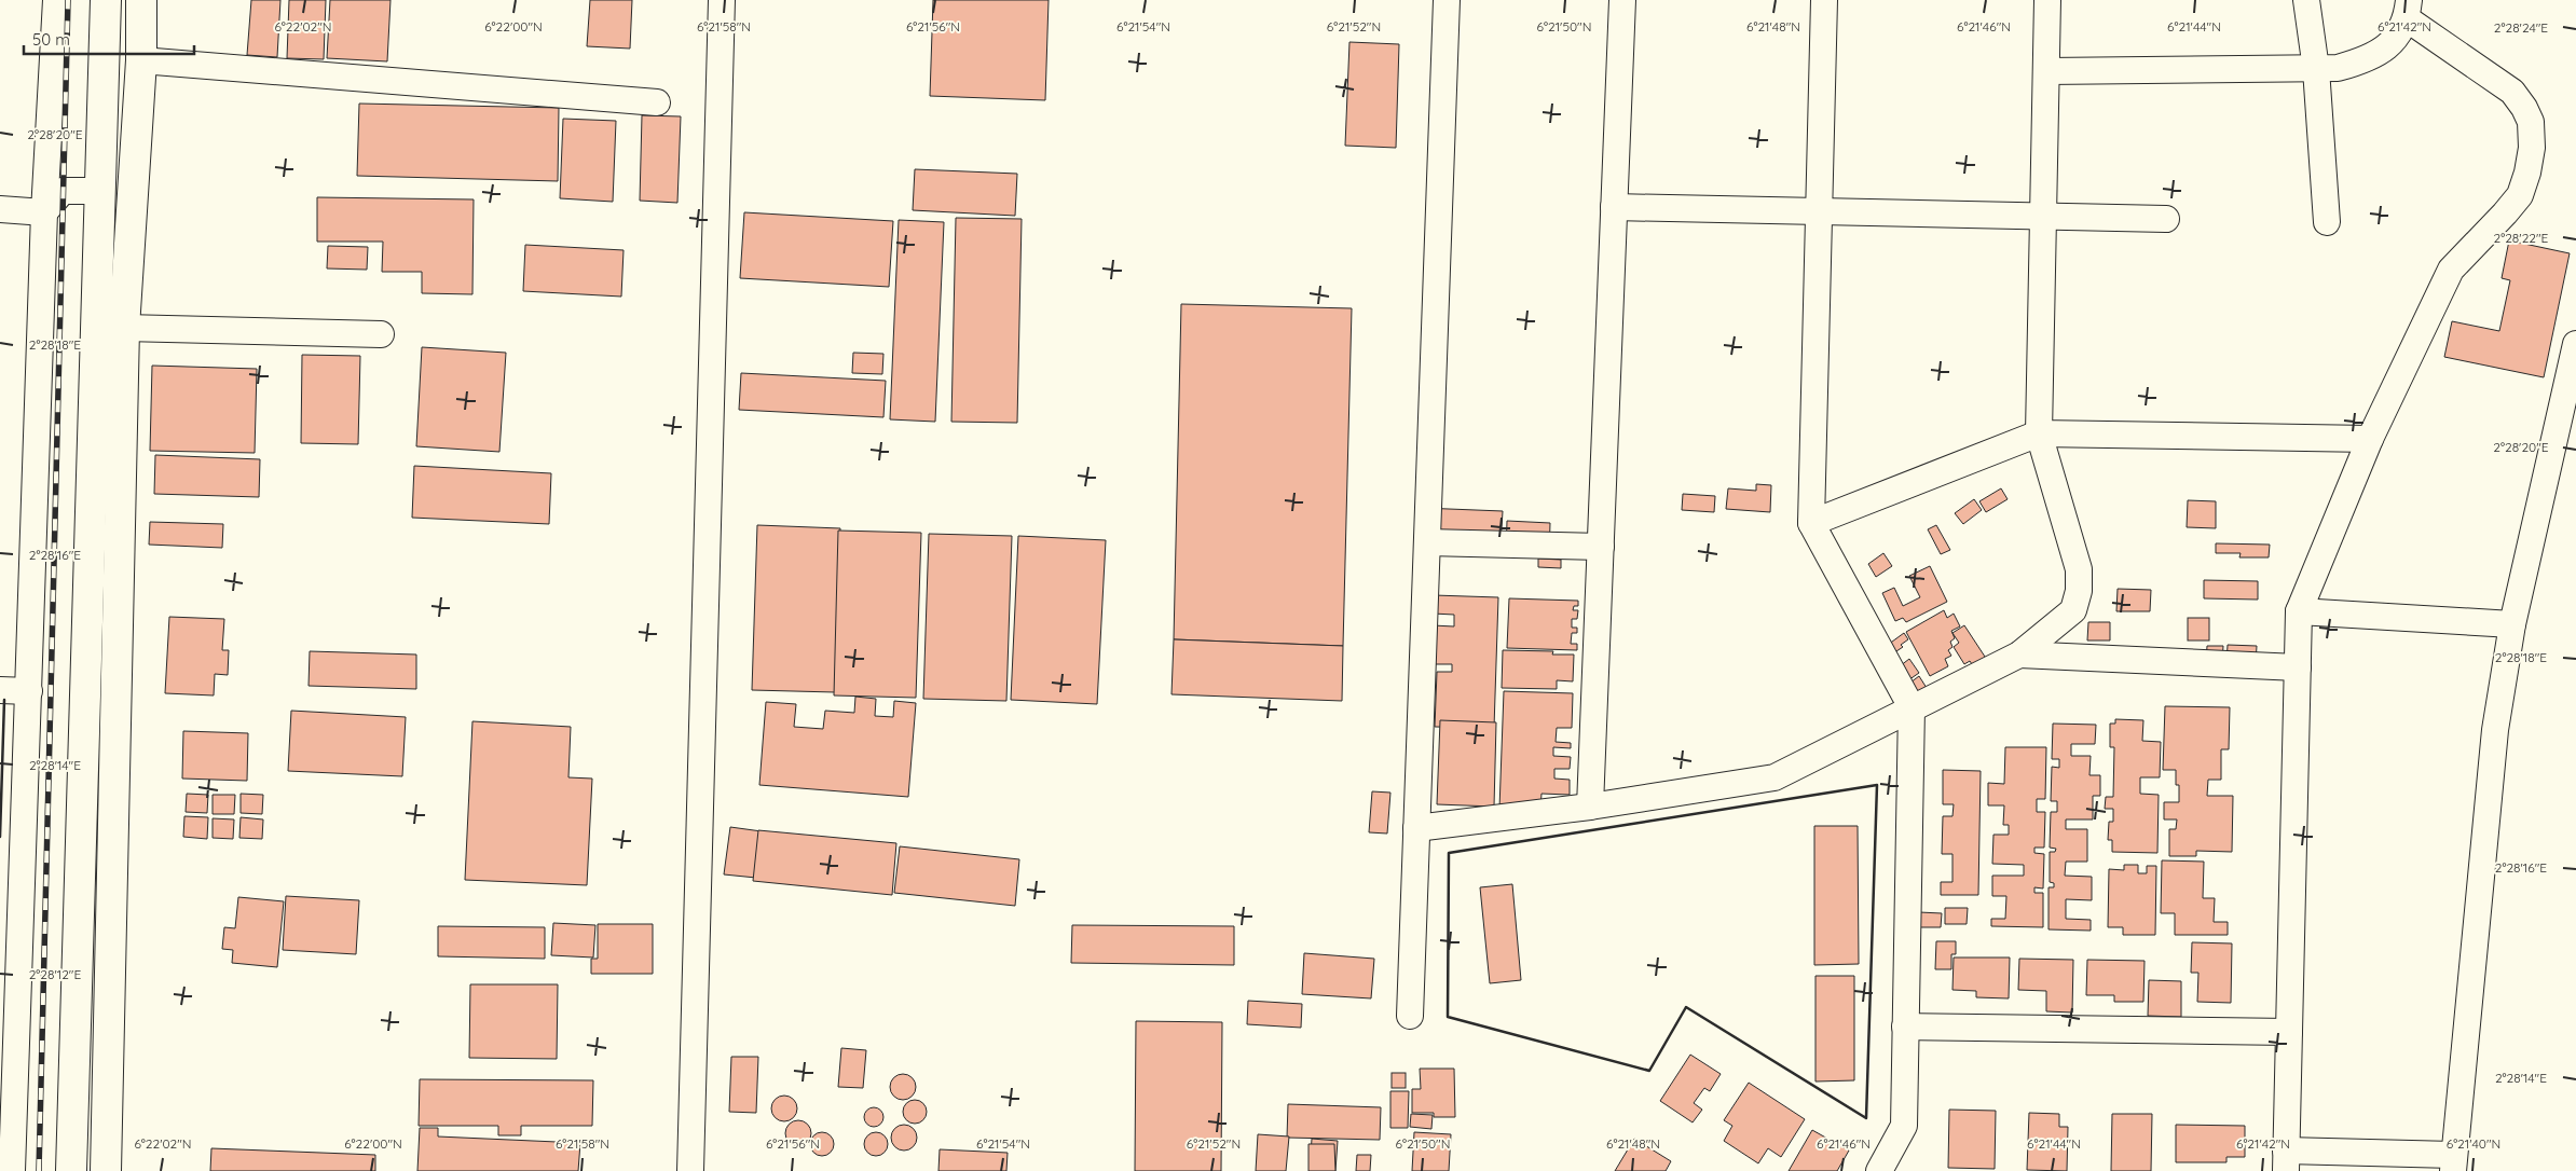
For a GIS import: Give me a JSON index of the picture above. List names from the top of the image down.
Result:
{
  "scale_bar": "50 m",
  "coordinates": [
    "6°22'02\"N",
    "6°22'00\"N",
    "6°21'58\"N",
    "6°21'56\"N",
    "6°21'54\"N",
    "6°21'52\"N",
    "6°21'50\"N",
    "6°21'48\"N",
    "6°21'46\"N",
    "6°21'44\"N",
    "6°21'42\"N",
    "2°28'24\"E",
    "2°28'20\"E",
    "2°28'22\"E",
    "2°28'18\"E",
    "2°28'16\"E",
    "2°28'14\"E",
    "2°28'12\"E",
    "6°21'40\"N"
  ]
}
